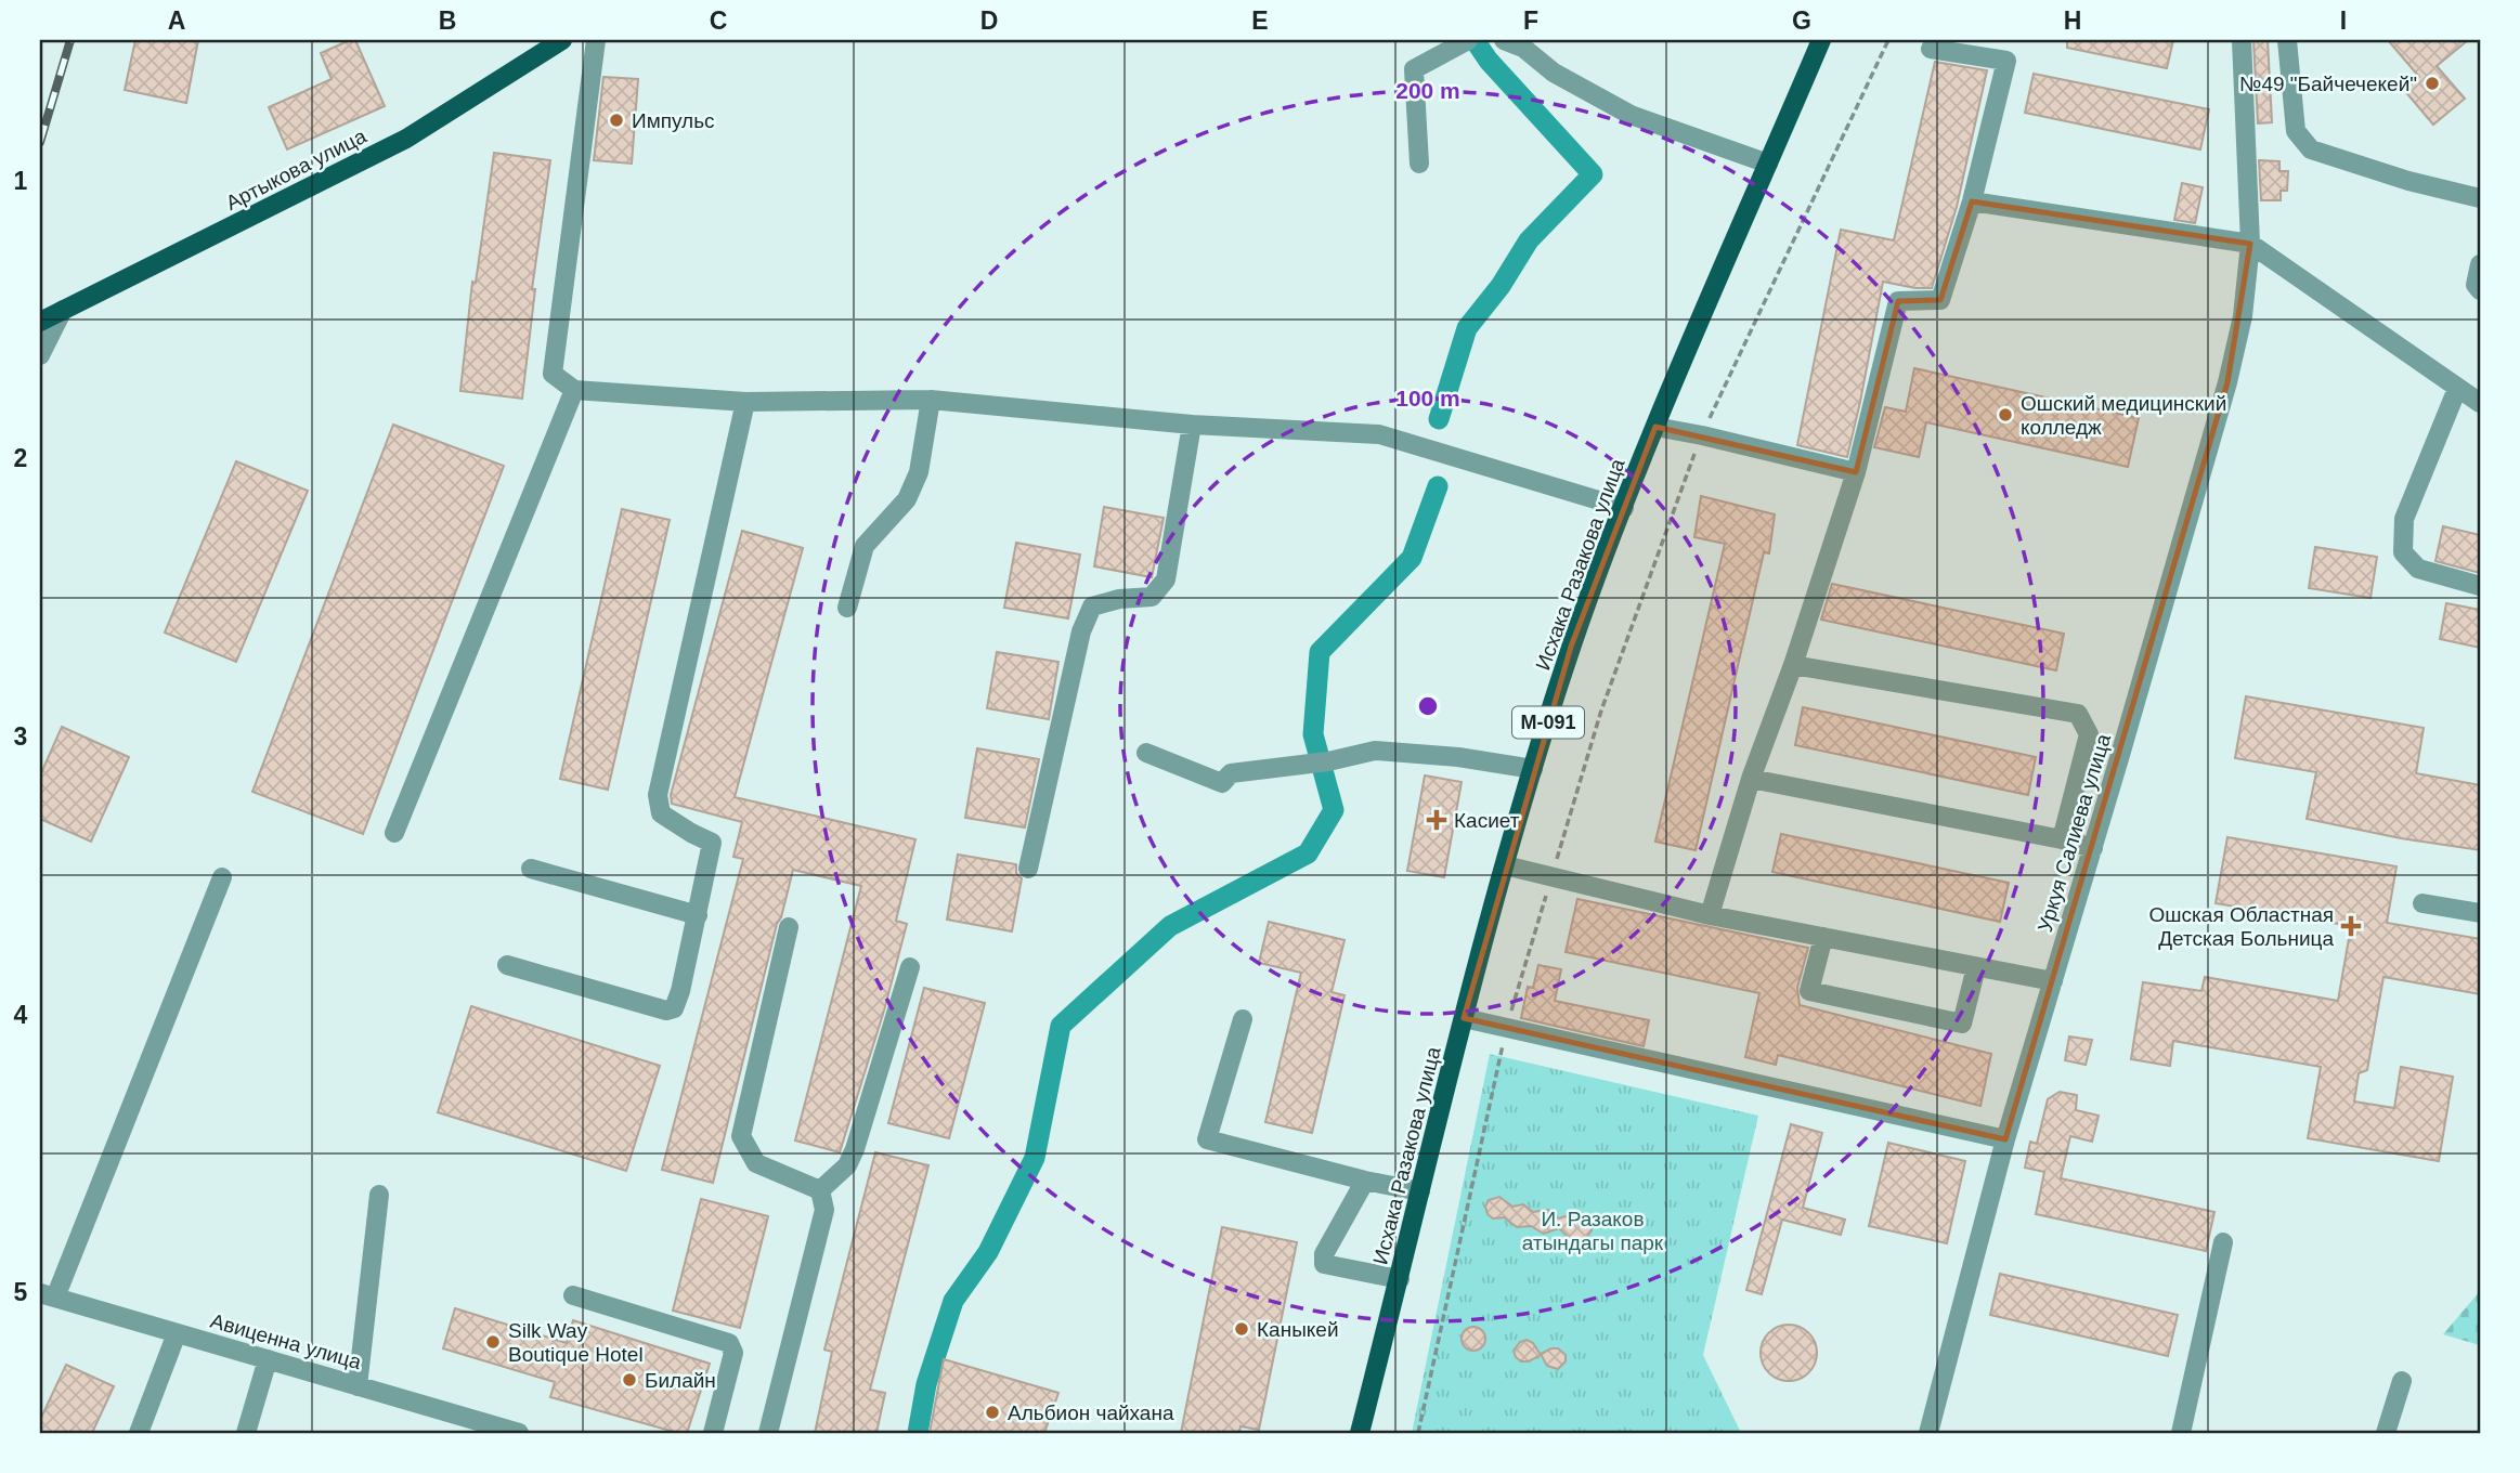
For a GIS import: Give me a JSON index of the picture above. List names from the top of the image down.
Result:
{
  "streets": {
    "main road": ["Артыкова улица", "Исхака Разакова улица", "М-091"],
    "street": ["Уркуя Салиева улица", "Авиценна улица"]
  },
  "parks": ["И. Разаков атындагы парк"],
  "places": {
    "other": [
      "№49 \"Байчечекей\"",
      "Импульс",
      "Ошский медицинский колледж",
      "Каныкей",
      "Silk Way Boutique Hotel",
      "Билайн",
      "Альбион чайхана"
    ],
    "health": ["Касиет", "Ошская Областная Детская Больница"]
  },
  "grid": {
    "columns": [
      "A",
      "B",
      "C",
      "D",
      "E",
      "F",
      "G",
      "H",
      "I"
    ],
    "rows": [
      "1",
      "2",
      "3",
      "4",
      "5"
    ]
  },
  "rings": ["200 m", "100 m"]
}
